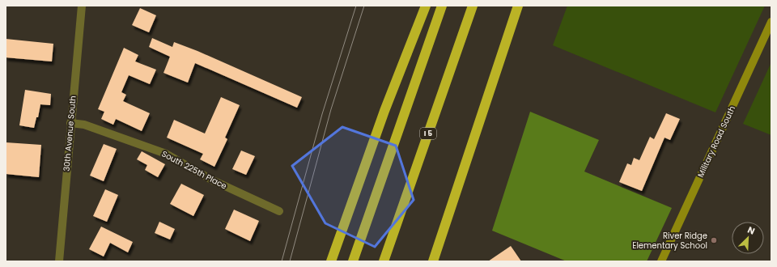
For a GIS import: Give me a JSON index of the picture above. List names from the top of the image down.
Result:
{
  "streets": {
    "highway": ["I 5"],
    "main road": ["Military Road South"],
    "street": ["30th Avenue South", "South 225th Place"]
  },
  "crossings": [
    ["30th Avenue South", "South 225th Place"]
  ],
  "places": ["River Ridge Elementary School"],
  "north": "top right"
}
